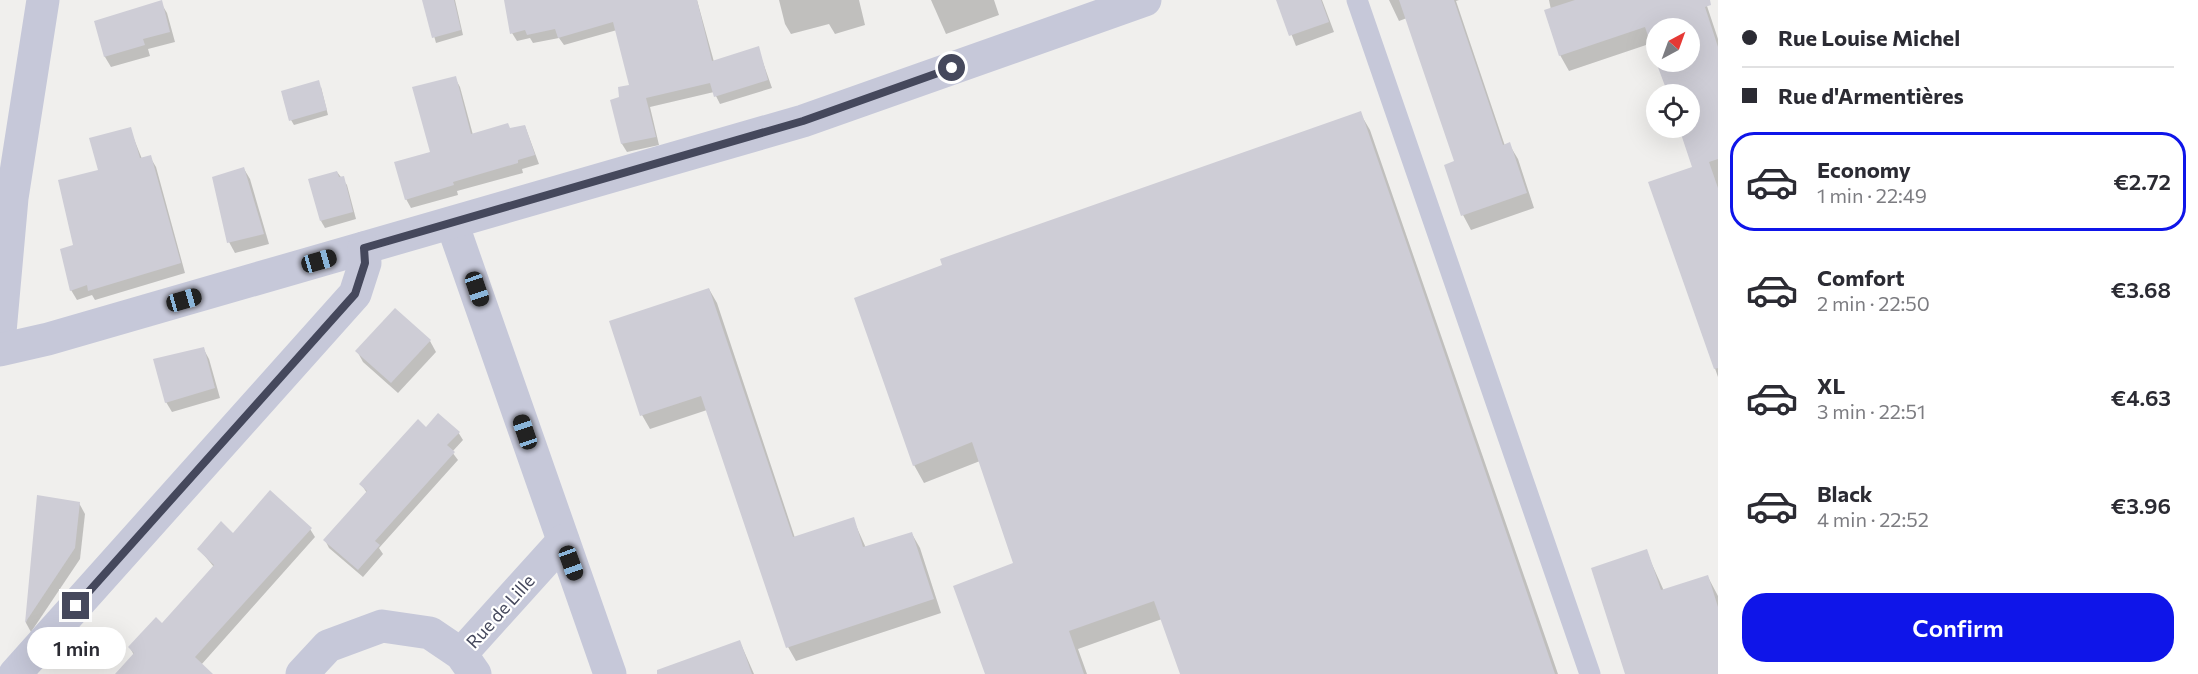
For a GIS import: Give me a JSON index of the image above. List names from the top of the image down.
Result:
{
  "streets": {
    "street": ["Rue de Lille"]
  },
  "north": "top right",
  "page": {
    "banner": ["Rue Louise Michel", "Rue d'Armentières"],
    "list": [
      {
        "name": "Economy",
        "note": "1 min · 22:49",
        "value": "€2.72"
      },
      {
        "name": "Comfort",
        "note": "2 min · 22:50",
        "value": "€3.68"
      },
      {
        "name": "XL",
        "note": "3 min · 22:51",
        "value": "€4.63"
      },
      {
        "name": "Black",
        "note": "4 min · 22:52",
        "value": "€3.96"
      }
    ],
    "buttons": "Confirm",
    "bubble": "1 min"
  }
}
